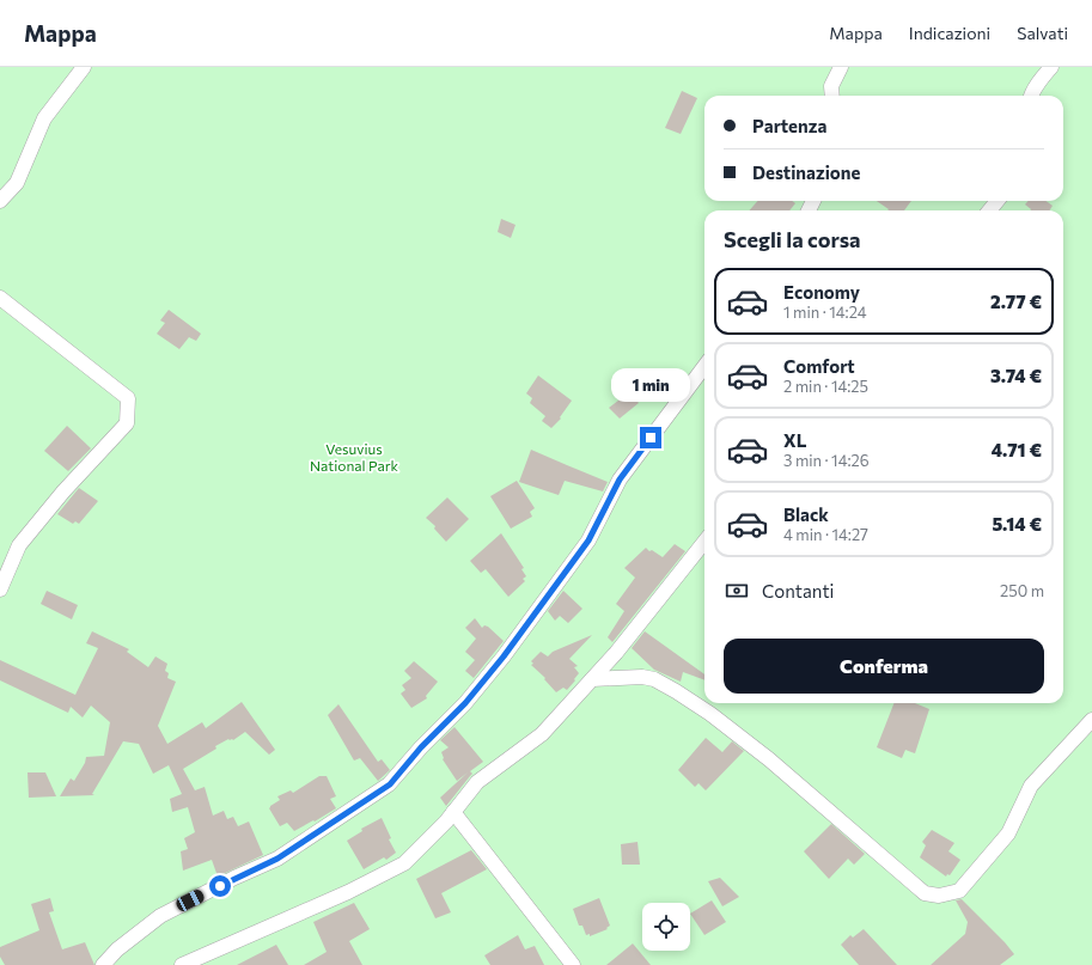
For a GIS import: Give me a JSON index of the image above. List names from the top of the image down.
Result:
{
  "parks": ["Vesuvius National Park"],
  "page": {
    "header": "Mappa",
    "nav": ["Mappa", "Indicazioni", "Salvati"],
    "banner": ["Partenza", "Destinazione"],
    "heading": "Scegli la corsa",
    "list": [
      {
        "name": "Economy",
        "note": "1 min · 14:24",
        "value": "2.77 €"
      },
      {
        "name": "Comfort",
        "note": "2 min · 14:25",
        "value": "3.74 €"
      },
      {
        "name": "XL",
        "note": "3 min · 14:26",
        "value": "4.71 €"
      },
      {
        "name": "Black",
        "note": "4 min · 14:27",
        "value": "5.14 €"
      }
    ],
    "bubble": "1 min",
    "pay": ["Contanti", "250 m"],
    "buttons": "Conferma"
  }
}
